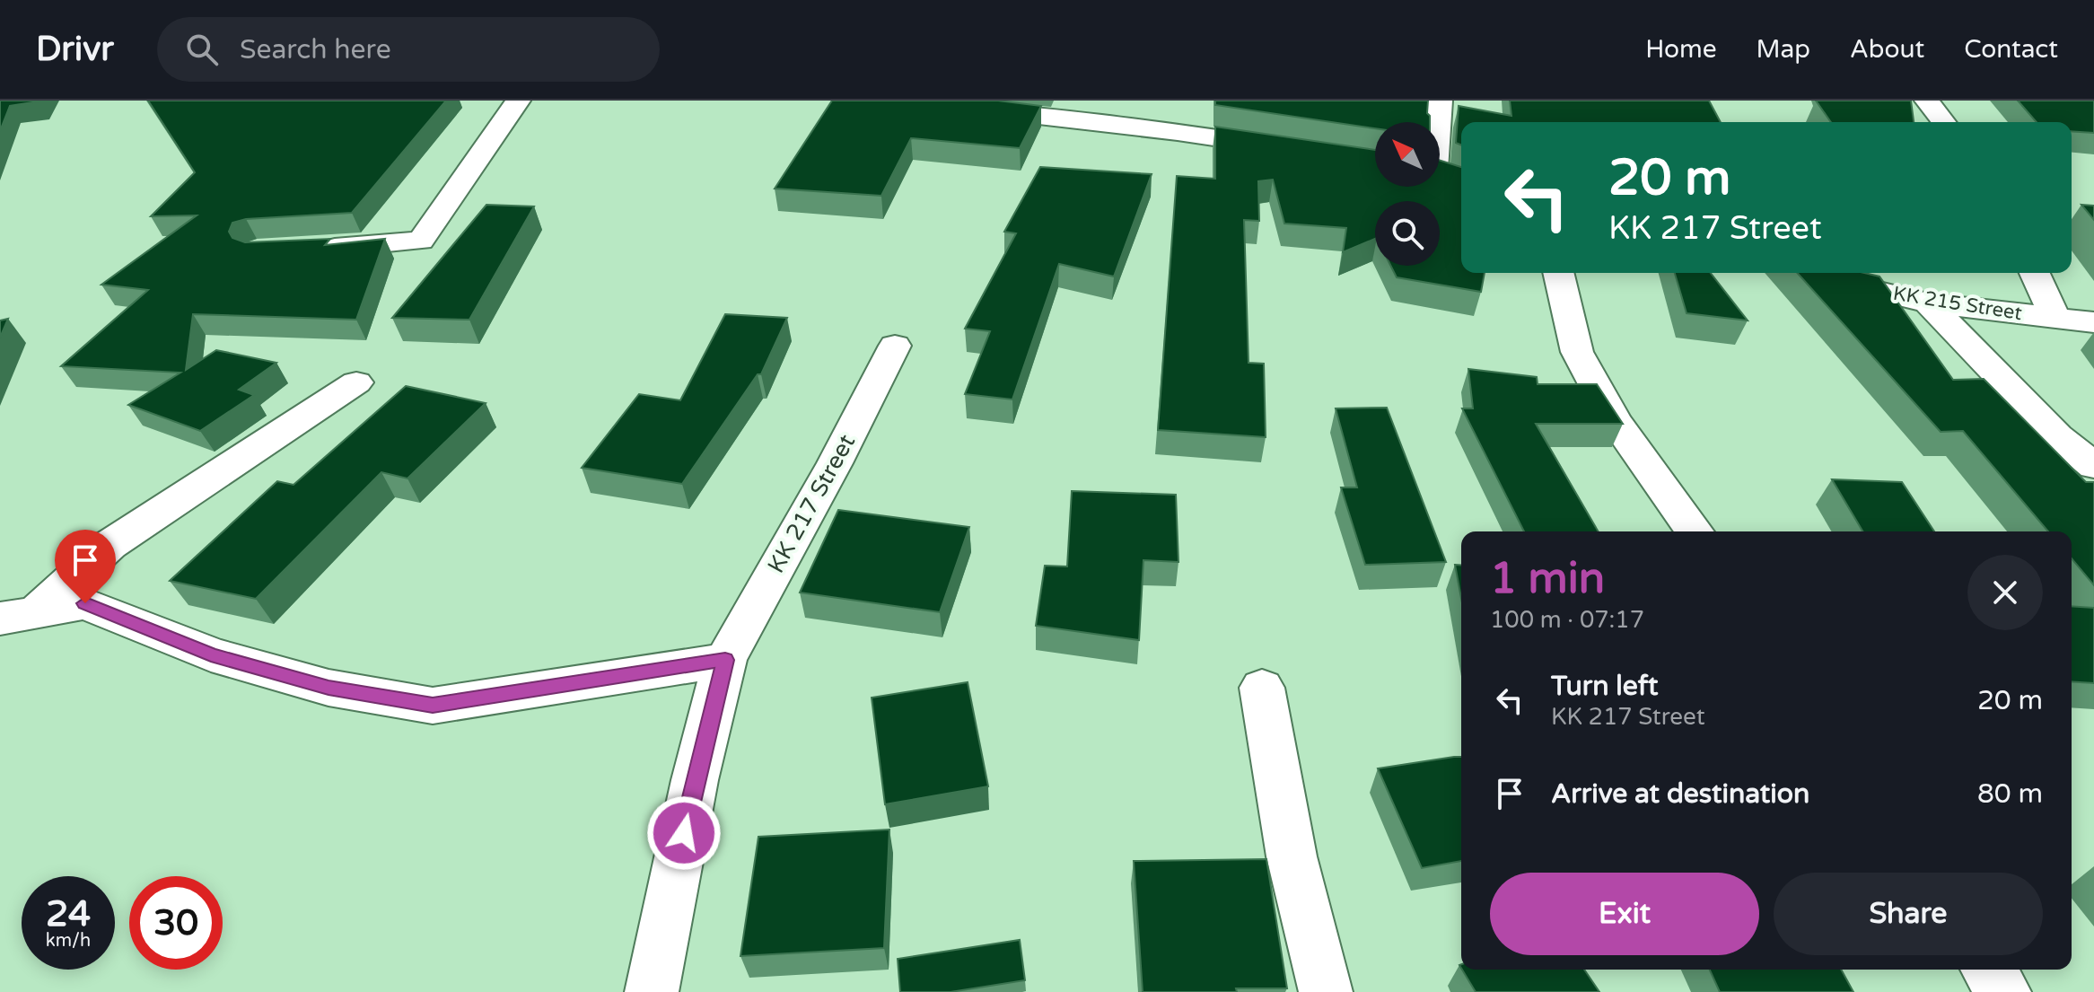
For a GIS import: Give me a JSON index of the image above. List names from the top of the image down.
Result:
{
  "streets": {
    "street": ["KK 215 Street", "KK 217 Street"]
  },
  "north": "top left",
  "page": {
    "header": "Drivr",
    "search": "Search here",
    "nav": [
      "Home",
      "Map",
      "About",
      "Contact"
    ],
    "turn": ["20 m", "KK 217 Street"],
    "heading": ["1 min", "100 m · 07:17"],
    "list": [
      {
        "name": "Turn left",
        "note": "KK 217 Street",
        "value": "20 m"
      },
      {
        "name": "Arrive at destination",
        "value": "80 m"
      }
    ],
    "buttons": ["Exit", "Share"],
    "speed": "24 km/h",
    "limit": "30"
  }
}
